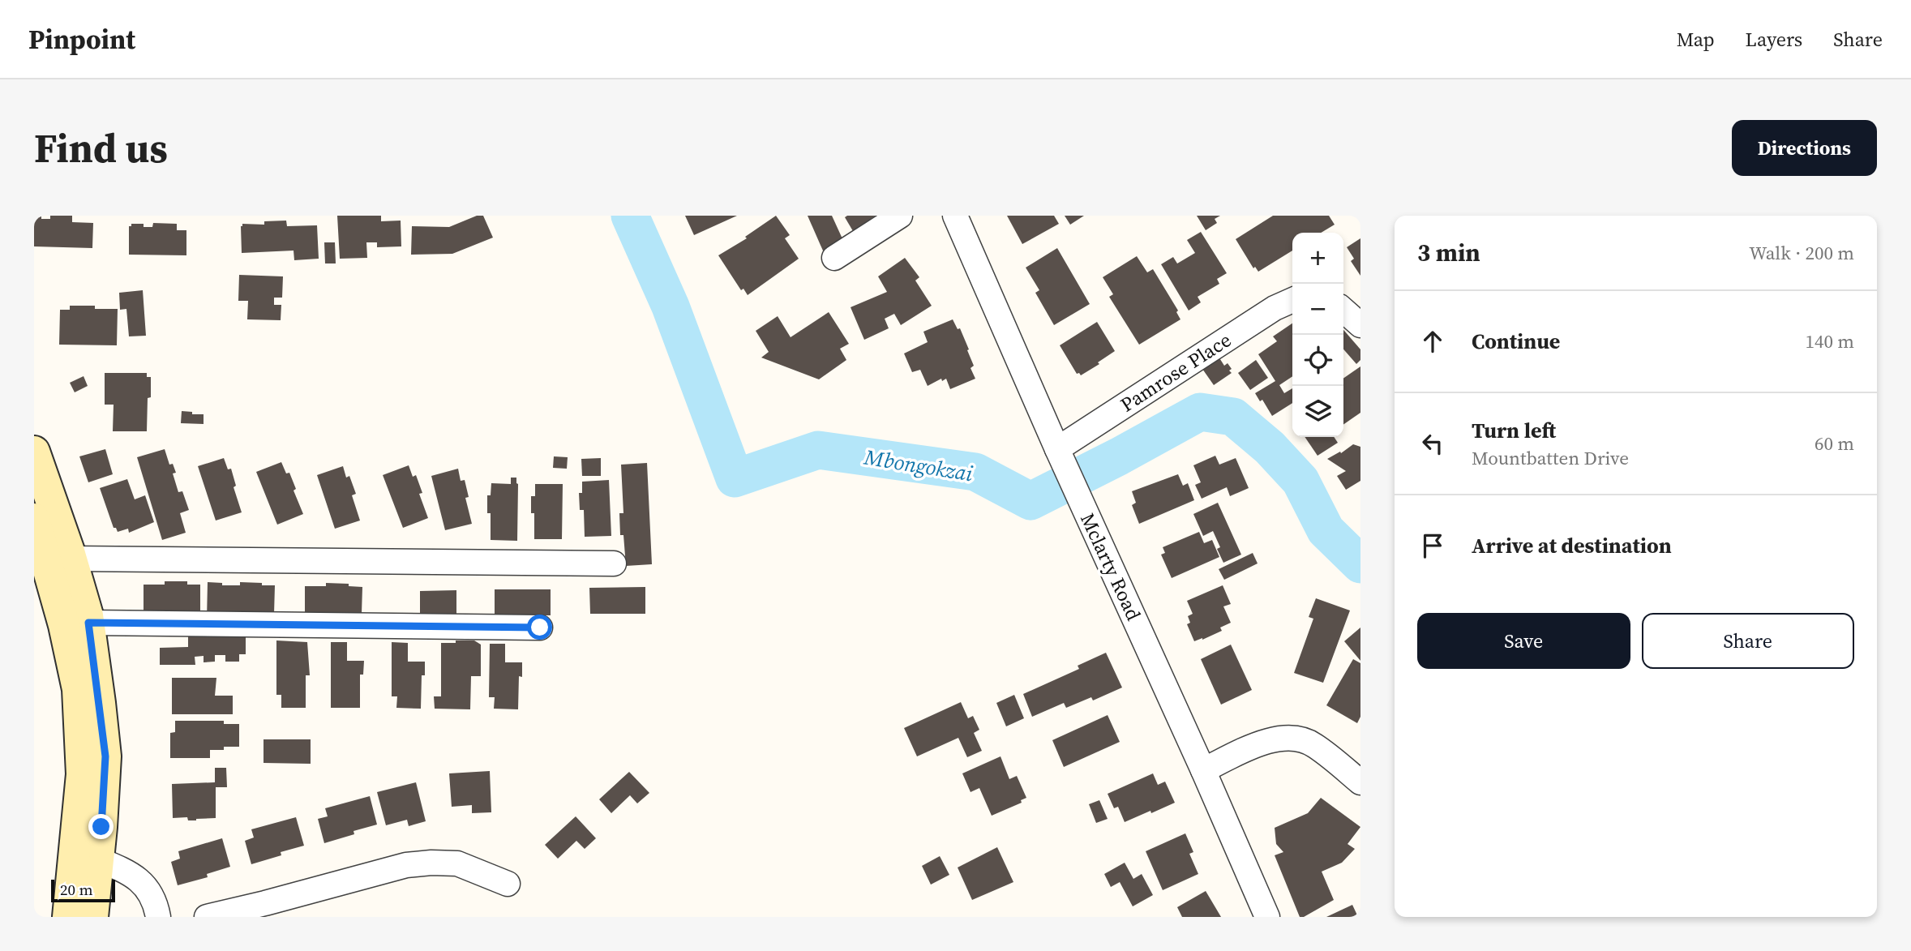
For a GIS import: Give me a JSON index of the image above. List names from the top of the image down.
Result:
{
  "streets": {
    "street": ["Pamrose Place", "Mclarty Road"]
  },
  "crossings": [
    ["Pamrose Place", "Mclarty Road"]
  ],
  "water": ["Mbongokzai"],
  "scale_bar": "20 m",
  "page": {
    "header": "Pinpoint",
    "nav": ["Map", "Layers", "Share"],
    "buttons": [
      "Directions",
      ["Save", "Share"]
    ],
    "title": "Find us",
    "heading": ["3 min", "Walk · 200 m"],
    "map_buttons": ["+", "−"],
    "list": [
      ["Continue", "140 m"],
      ["Turn left", "Mountbatten Drive", "60 m"],
      "Arrive at destination"
    ],
    "scale": "20 m"
  }
}
